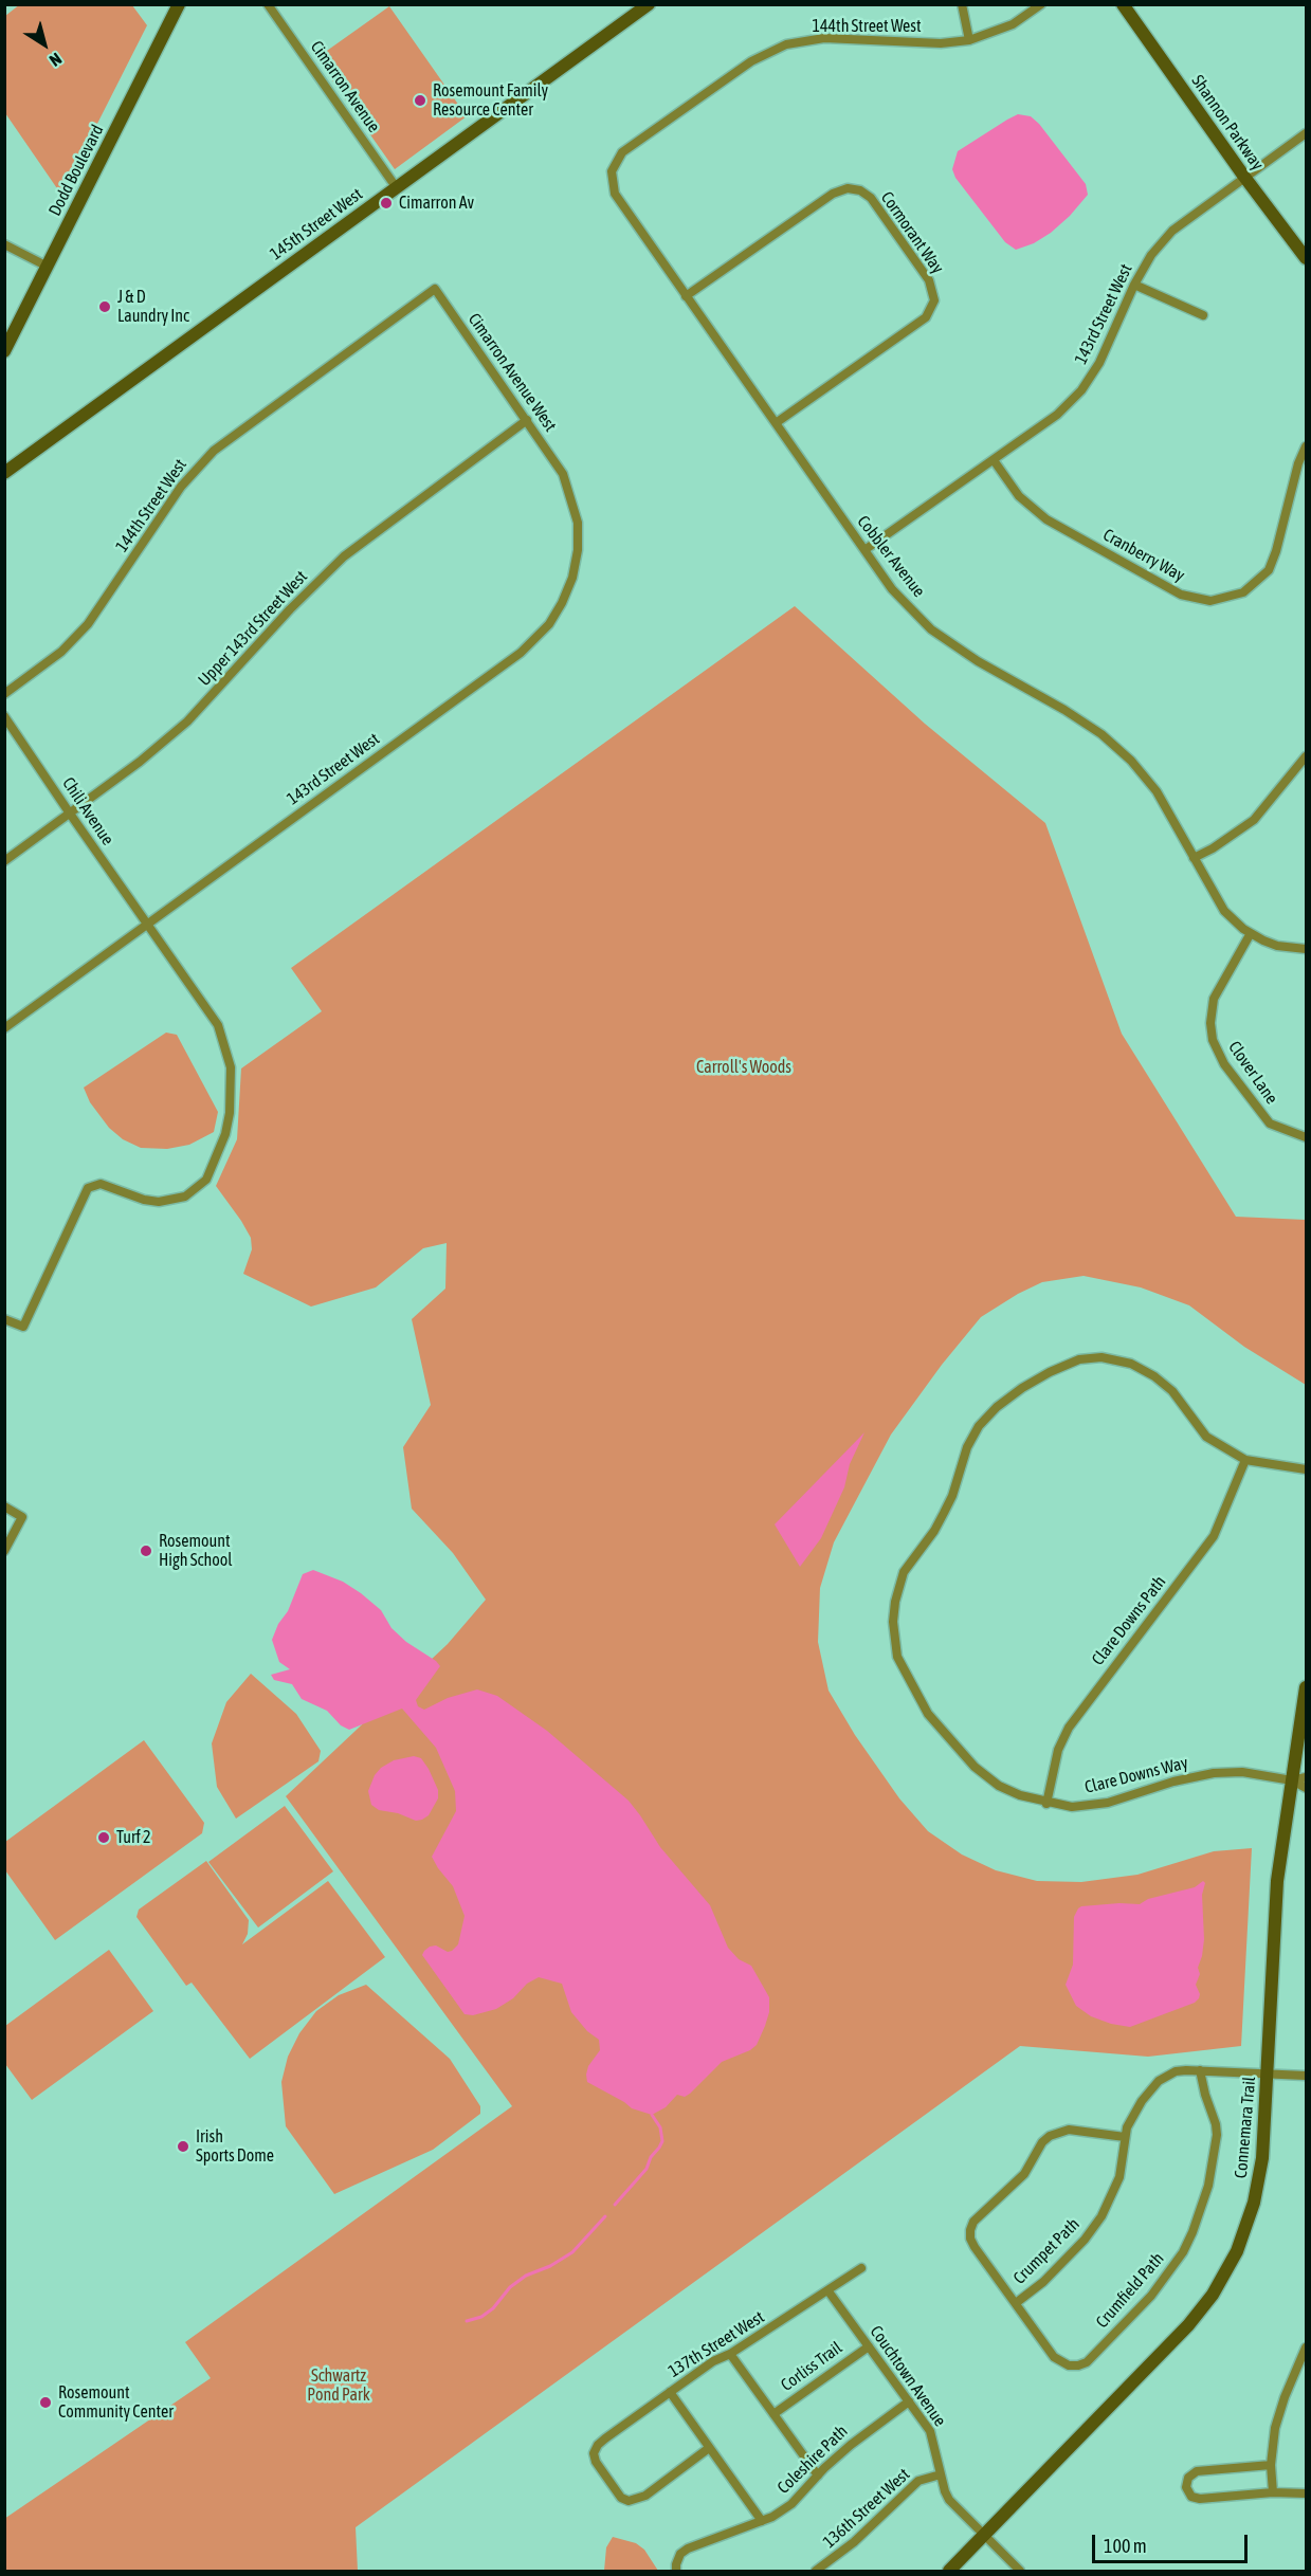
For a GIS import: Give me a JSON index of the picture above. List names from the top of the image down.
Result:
{
  "streets": {
    "street": [
      "144th Street West",
      "Cimarron Avenue",
      "Shannon Parkway",
      "Dodd Boulevard",
      "145th Street West",
      "Cormorant Way",
      "143rd Street West",
      "Cimarron Avenue West",
      "Cranberry Way",
      "Cobbler Avenue",
      "Upper 143rd Street West",
      "Chili Avenue",
      "Clover Lane",
      "Clare Downs Path",
      "Clare Downs Way",
      "Connemara Trail",
      "Crumpet Path",
      "Crumfield Path",
      "137th Street West",
      "Corliss Trail",
      "Couchtown Avenue",
      "Coleshire Path",
      "136th Street West"
    ]
  },
  "crossings": [
    ["144th Street West", "Cimarron Avenue West"],
    ["144th Street West", "Cobbler Avenue"],
    ["Cimarron Avenue", "145th Street West"],
    ["Shannon Parkway", "143rd Street West"],
    ["Cormorant Way", "Cobbler Avenue"],
    ["143rd Street West", "Cimarron Avenue West"],
    ["143rd Street West", "Cranberry Way"],
    ["143rd Street West", "Cobbler Avenue"],
    ["143rd Street West", "Chili Avenue"],
    ["Cimarron Avenue West", "Upper 143rd Street West"],
    ["Cobbler Avenue", "Clover Lane"],
    ["Upper 143rd Street West", "Chili Avenue"],
    ["Clare Downs Path", "Clare Downs Way"],
    ["Clare Downs Way", "Connemara Trail"],
    ["Connemara Trail", "Crumpet Path"],
    ["Connemara Trail", "Couchtown Avenue"],
    ["Crumpet Path", "Crumfield Path"],
    ["137th Street West", "Couchtown Avenue"],
    ["Corliss Trail", "Couchtown Avenue"],
    ["Couchtown Avenue", "Coleshire Path"],
    ["Couchtown Avenue", "136th Street West"]
  ],
  "parks": ["Carroll's Woods", "Schwartz Pond Park"],
  "places": [
    "Rosemount Family Resource Center",
    "Cimarron Av",
    "J & D Laundry Inc",
    "Rosemount High School",
    "Turf 2",
    "Irish Sports Dome",
    "Rosemount Community Center"
  ],
  "scale_bar": "100 m",
  "north": "bottom right"
}
